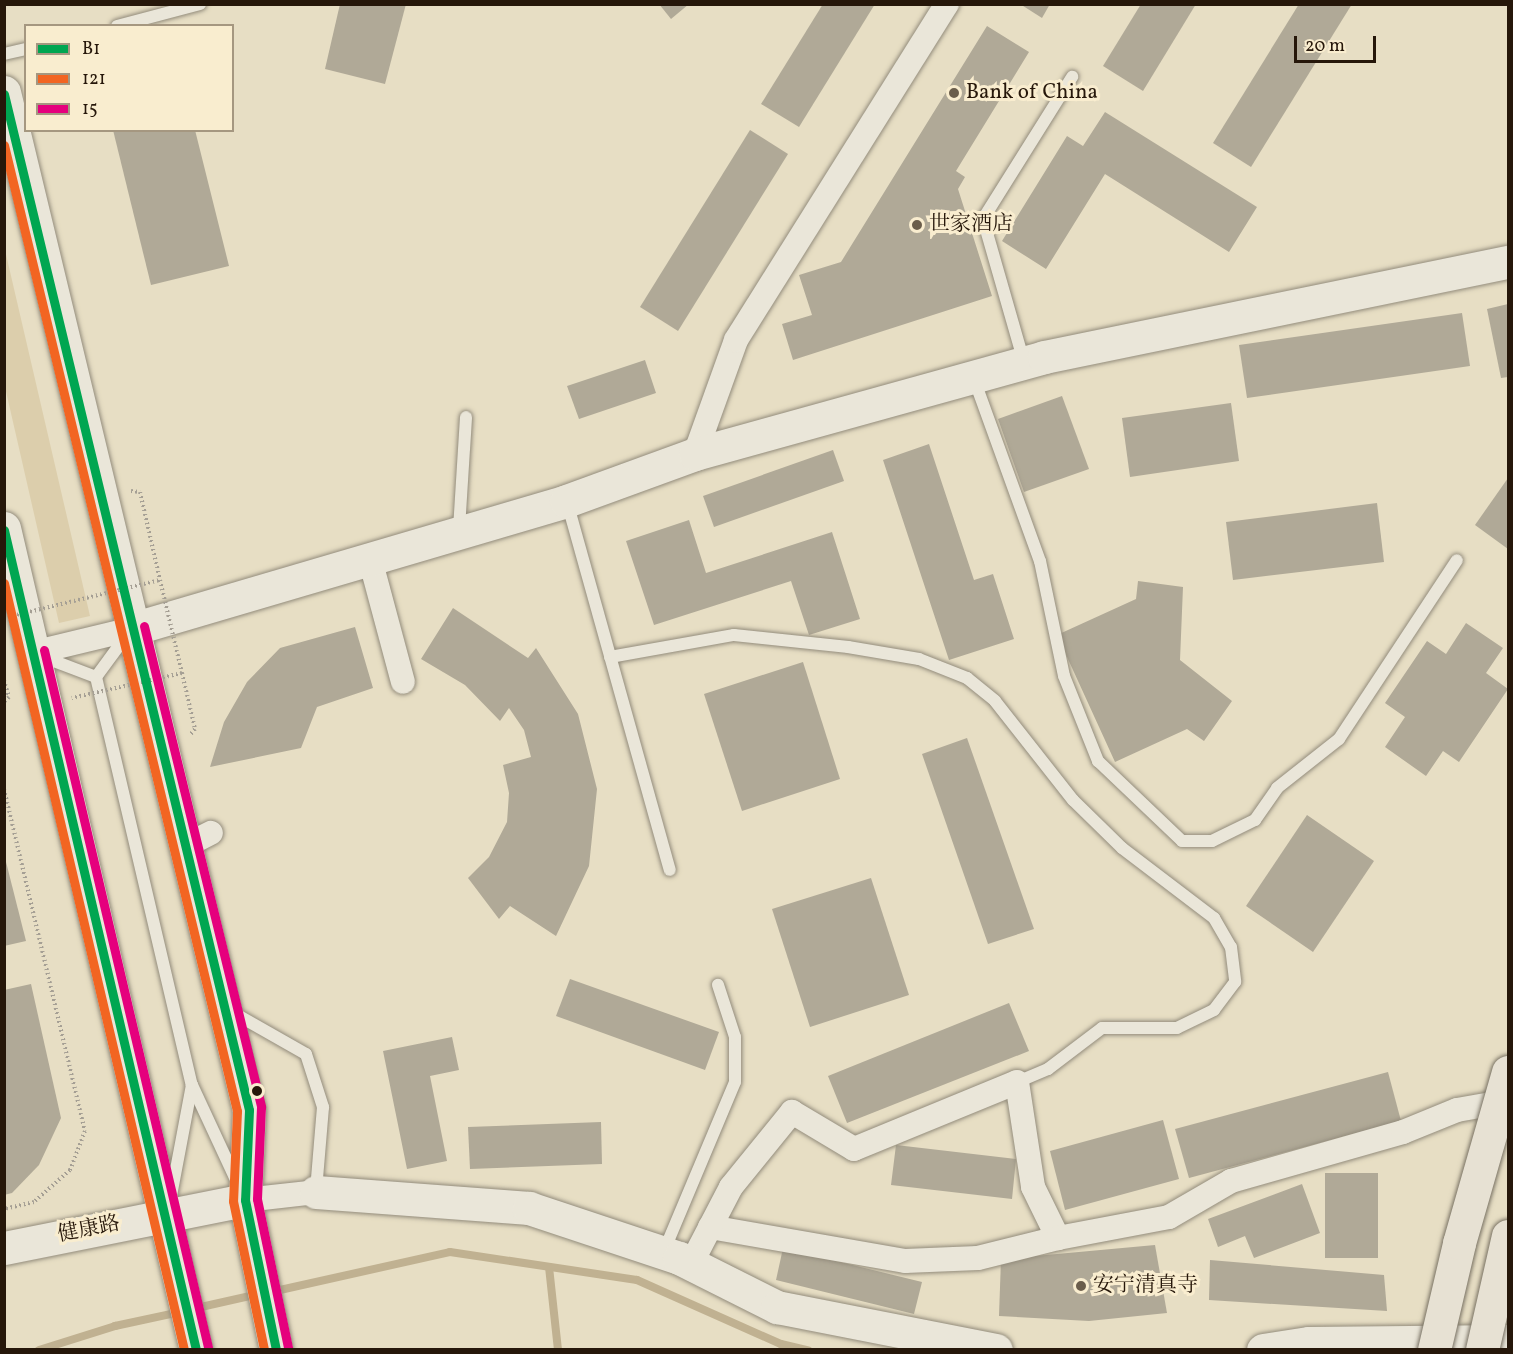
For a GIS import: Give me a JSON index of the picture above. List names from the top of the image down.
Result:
{
  "streets": {
    "main road": ["健康路"]
  },
  "places": ["Bank of China", "世家酒店", "安宁清真寺"],
  "lines": ["transit line B1", "transit line 121", "transit line 15"],
  "legend": ["B1", "121", "15"],
  "scale_bar": "20 m"
}
